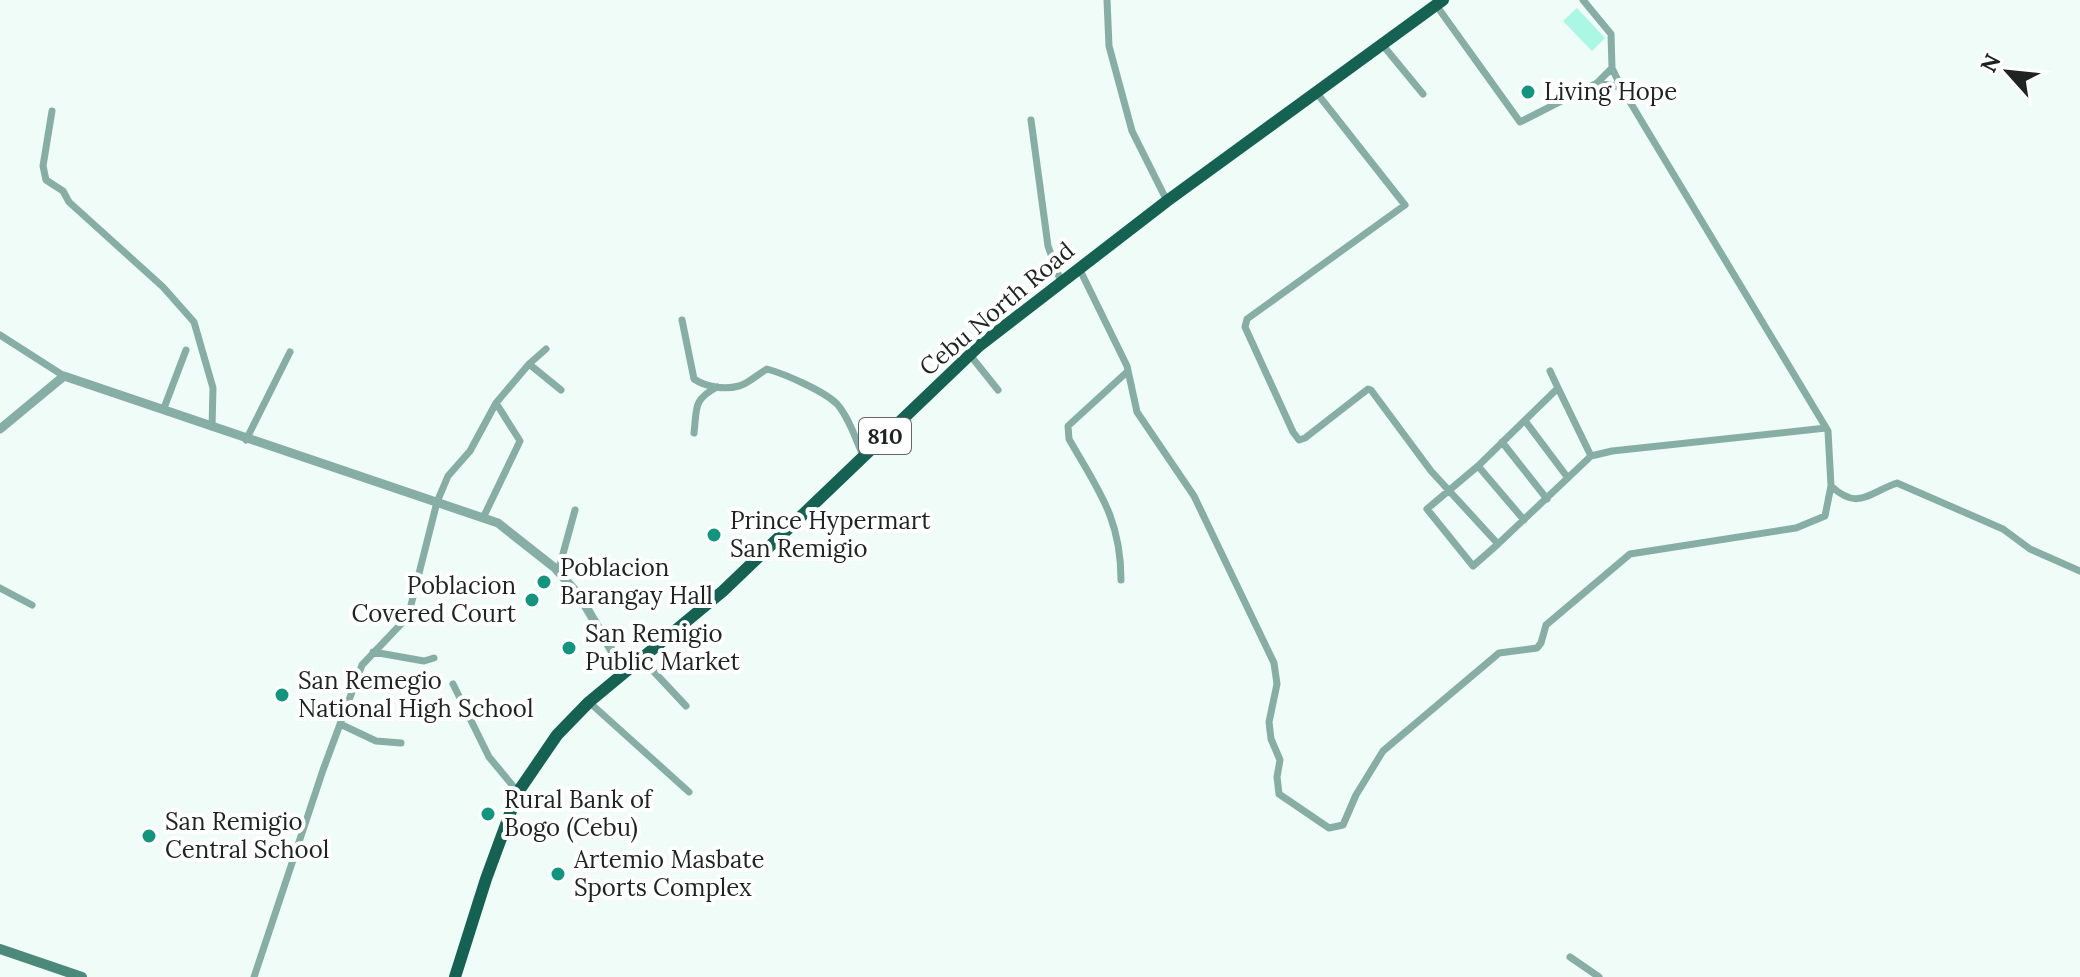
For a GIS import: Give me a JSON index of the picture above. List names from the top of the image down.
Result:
{
  "streets": {
    "highway": ["Cebu North Road", "810"]
  },
  "places": [
    "Living Hope",
    "Prince Hypermart San Remigio",
    "Poblacion Barangay Hall",
    "Poblacion Covered Court",
    "San Remigio Public Market",
    "San Remegio National High School",
    "Rural Bank of Bogo (Cebu)",
    "San Remigio Central School",
    "Artemio Masbate Sports Complex"
  ],
  "north": "top left"
}
